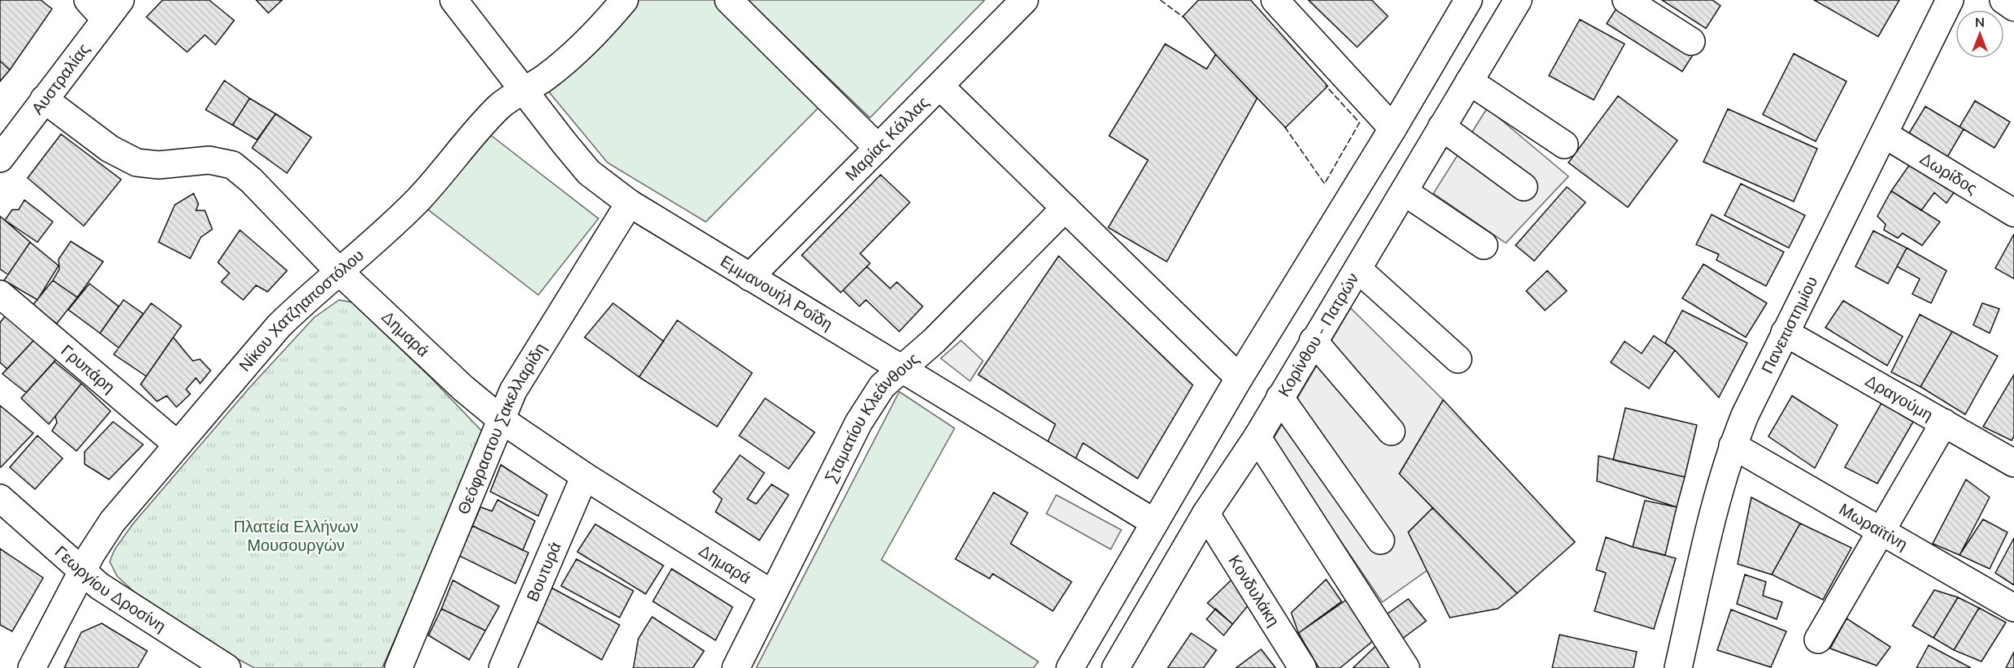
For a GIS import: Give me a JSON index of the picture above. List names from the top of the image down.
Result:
{
  "streets": {
    "main road": [
      "Αυστραλίας",
      "Μαρίας Κάλλας",
      "Δωρίδος",
      "Εμμανουήλ Ροΐδη",
      "Νίκου Χατζηαποστόλου",
      "Πανεπιστημίου",
      "Δημαρά",
      "Κορίνθου - Πατρών",
      "Γρυπάρη",
      "Δραγούμη",
      "Σταματίου Κλεάνθους",
      "Θεόφραστου Σακελλαρίδη",
      "Μωραϊτίνη",
      "Βουτυρά",
      "Γεωργίου Δροσίνη",
      "Κονδυλάκη"
    ]
  },
  "crossings": [
    ["Αυστραλίας", "Δημαρά"],
    ["Μαρίας Κάλλας", "Εμμανουήλ Ροΐδη"],
    ["Δωρίδος", "Πανεπιστημίου"],
    ["Εμμανουήλ Ροΐδη", "Νίκου Χατζηαποστόλου"],
    ["Εμμανουήλ Ροΐδη", "Σταματίου Κλεάνθους"],
    ["Εμμανουήλ Ροΐδη", "Θεόφραστου Σακελλαρίδη"],
    ["Νίκου Χατζηαποστόλου", "Δημαρά"],
    ["Νίκου Χατζηαποστόλου", "Γρυπάρη"],
    ["Νίκου Χατζηαποστόλου", "Γεωργίου Δροσίνη"],
    ["Πανεπιστημίου", "Δραγούμη"],
    ["Πανεπιστημίου", "Μωραϊτίνη"],
    ["Δημαρά", "Σταματίου Κλεάνθους"],
    ["Δημαρά", "Θεόφραστου Σακελλαρίδη"],
    ["Δημαρά", "Βουτυρά"],
    ["Κορίνθου - Πατρών", "Κονδυλάκη"]
  ],
  "parks": ["Πλατεία Ελλήνων Μουσουργών"],
  "north": "top"
}
